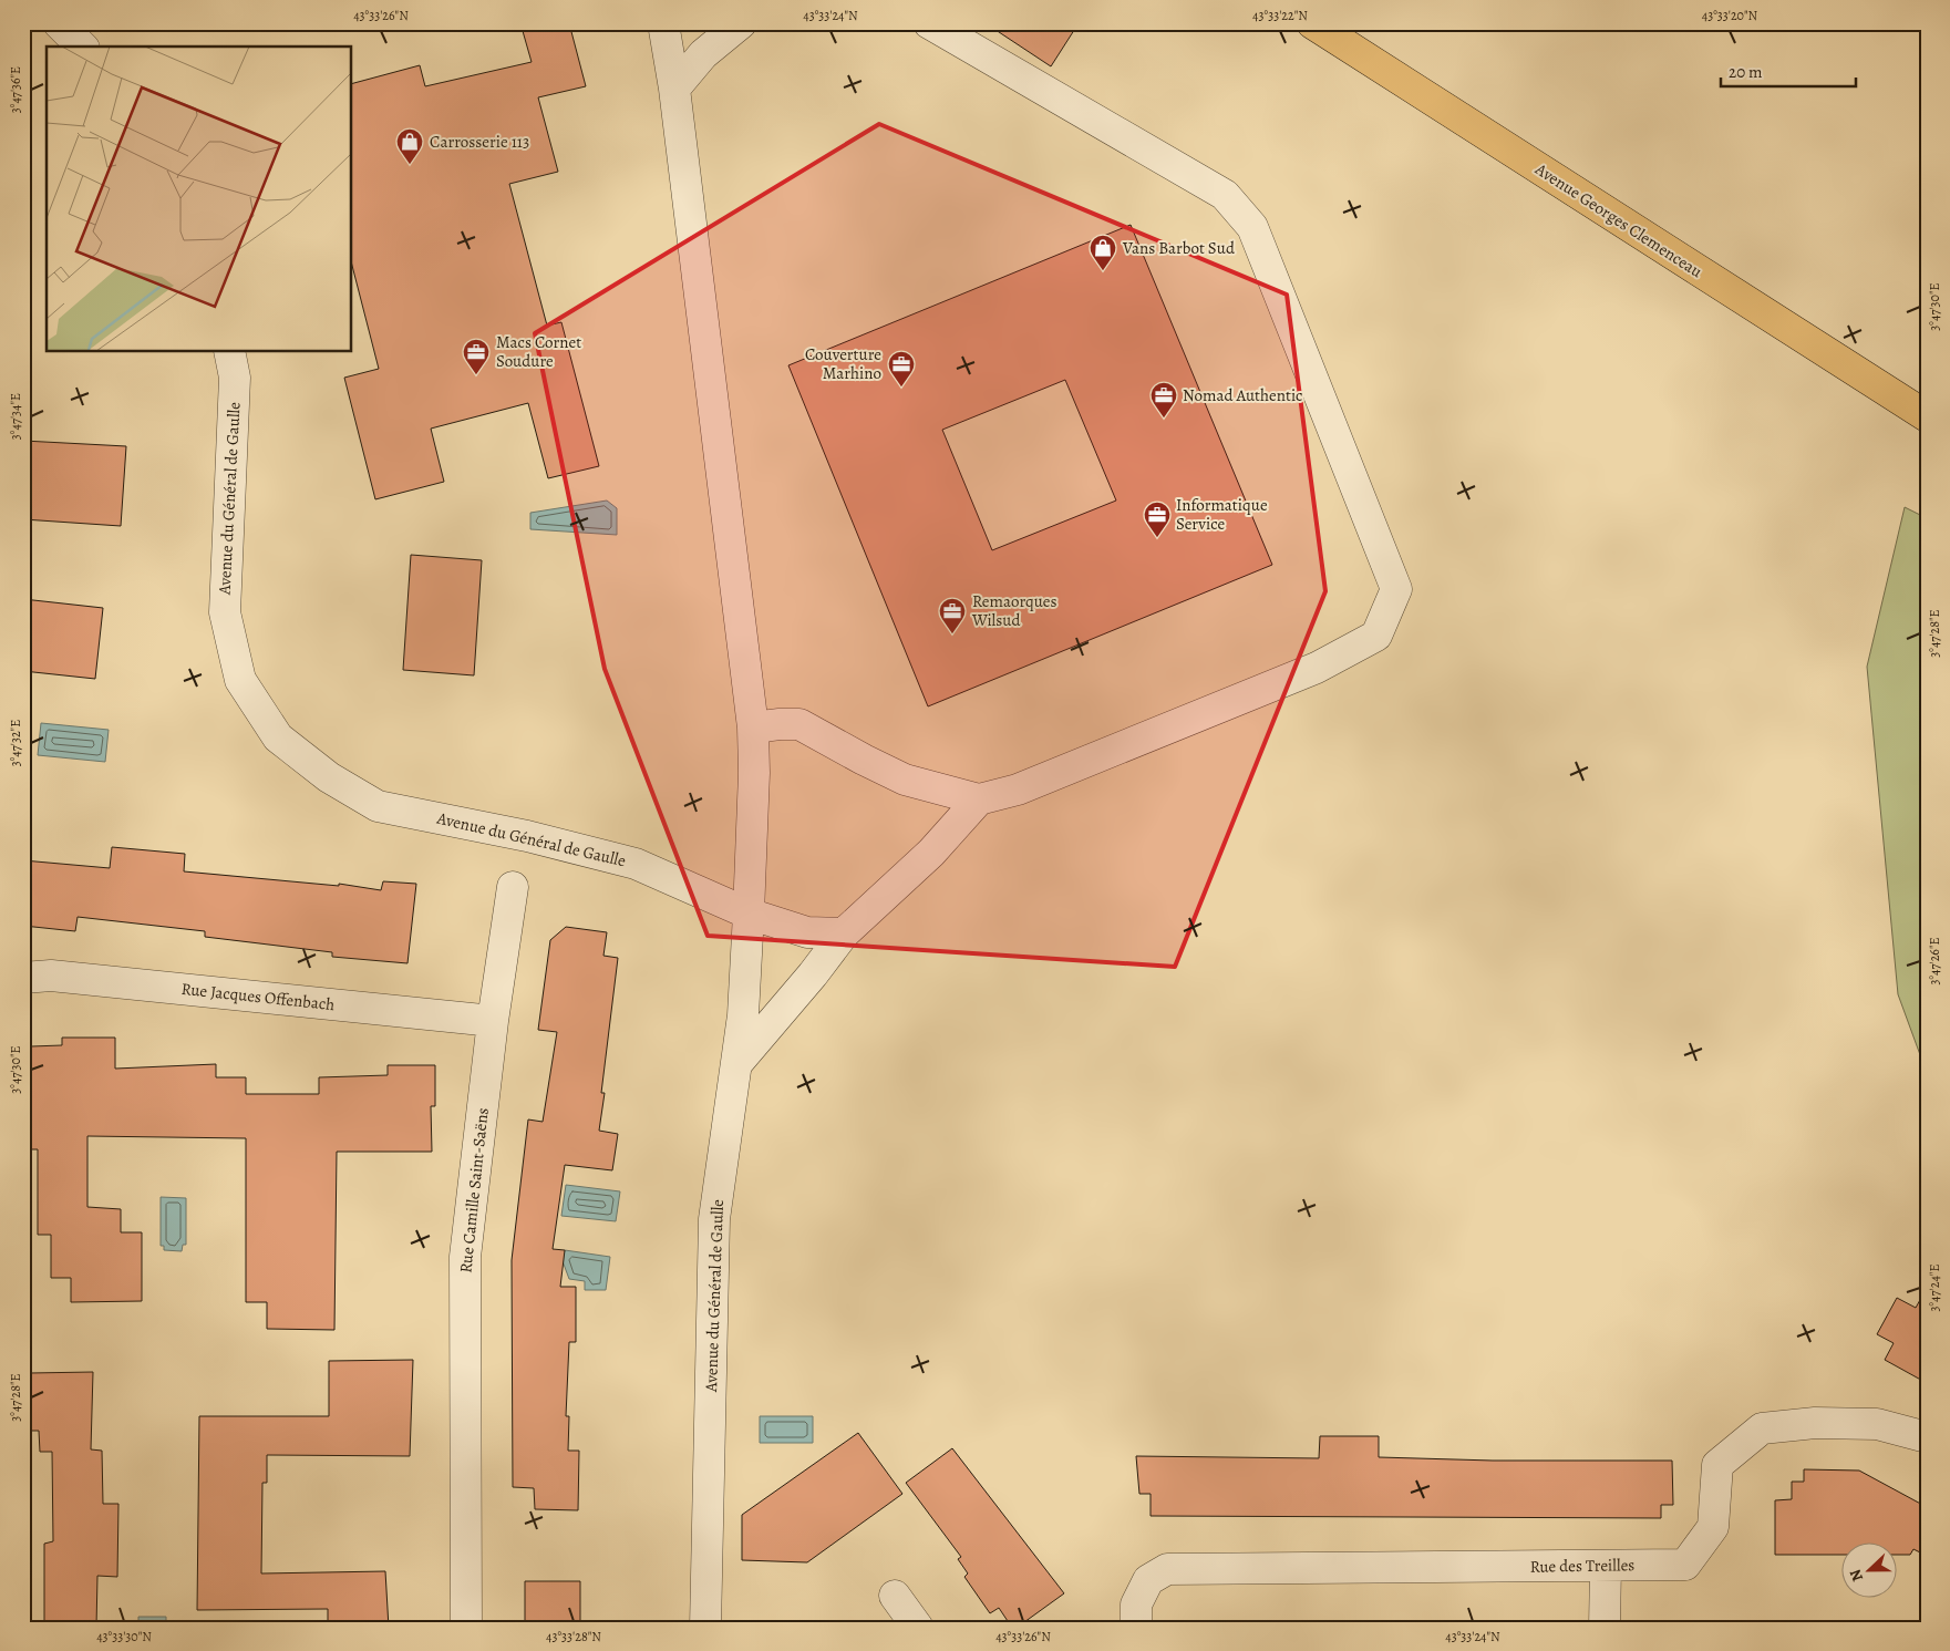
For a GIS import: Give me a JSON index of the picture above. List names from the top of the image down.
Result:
{
  "streets": {
    "main road": ["Avenue Georges Clemenceau"],
    "street": [
      "Avenue du Général de Gaulle",
      "Rue Jacques Offenbach",
      "Rue Camille Saint-Saëns",
      "Rue des Treilles"
    ]
  },
  "crossings": [
    ["Rue Jacques Offenbach", "Rue Camille Saint-Saëns"]
  ],
  "places": {
    "shop": ["Carrosserie 113", "Vans Barbot Sud"],
    "office": [
      "Macs Cornet Soudure",
      "Couverture Marhino",
      "Nomad Authentic",
      "Informatique Service",
      "Remaorques Wilsud"
    ]
  },
  "scale_bar": "20 m",
  "north": "left",
  "coordinates": [
    "43°33'26\"N",
    "43°33'24\"N",
    "43°33'22\"N",
    "43°33'20\"N",
    "3°47'36\"E",
    "3°47'30\"E",
    "3°47'34\"E",
    "3°47'28\"E",
    "3°47'32\"E",
    "3°47'26\"E",
    "3°47'24\"E",
    "43°33'30\"N",
    "43°33'28\"N"
  ]
}
